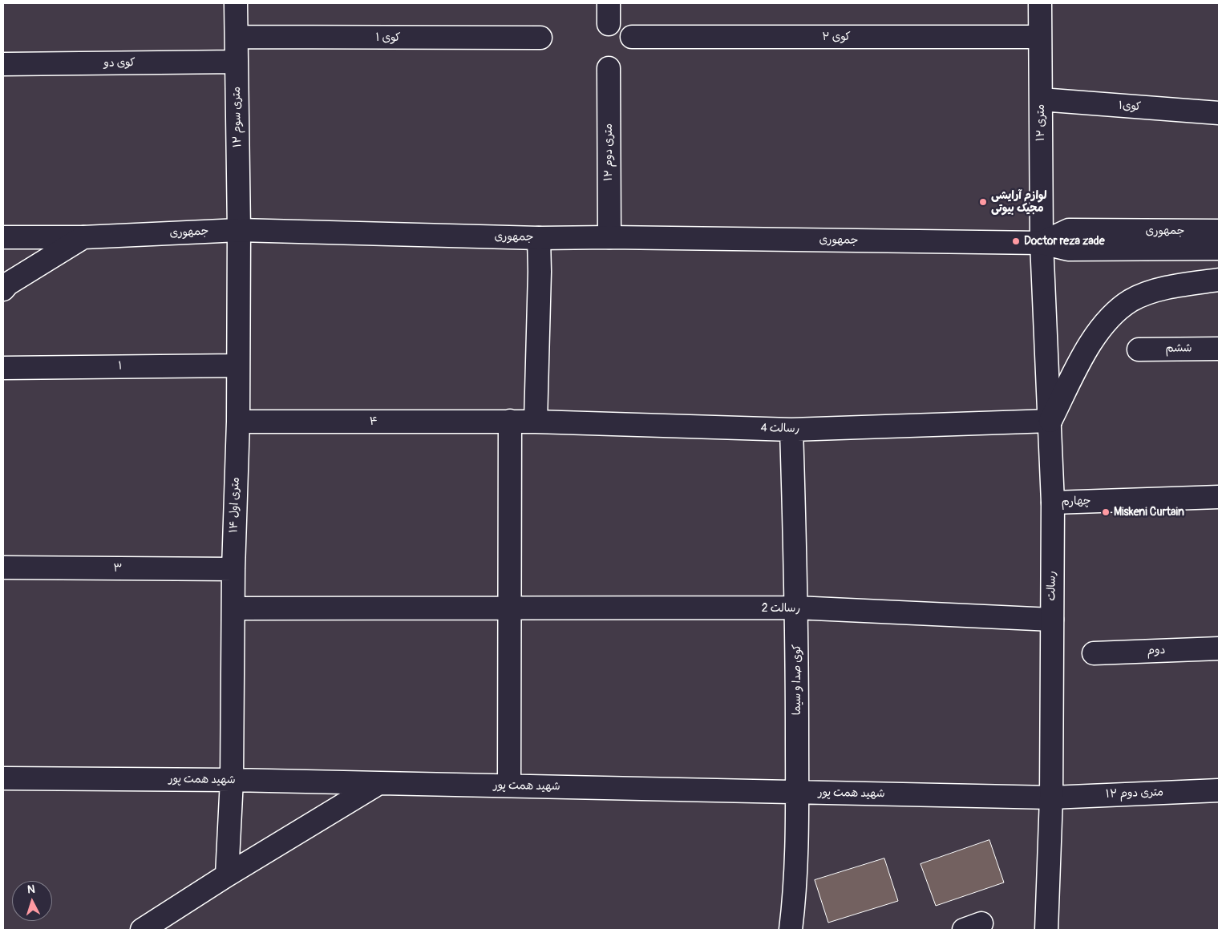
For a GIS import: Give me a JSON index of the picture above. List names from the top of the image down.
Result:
{
  "streets": {
    "street": [
      "کوی ۲",
      "کوی ۱",
      "کوی دو",
      "کوی۱",
      "۱۲ متری سوم",
      "۱۲ متری",
      "۱۲ متری دوم",
      "جمهوری",
      "ششم",
      "۱",
      "۴",
      "رسالت 4",
      "چهارم",
      "۱۴ متری اول",
      "۳",
      "رسالت",
      "رسالت 2",
      "دوم",
      "کوی صدا و سیما",
      "شهید همت پور"
    ]
  },
  "crossings": [
    ["کوی ۲", "۱۲ متری"],
    ["کوی ۱", "۱۲ متری سوم"],
    ["کوی دو", "۱۲ متری سوم"],
    ["کوی۱", "۱۲ متری"],
    ["۱۲ متری سوم", "جمهوری"],
    ["۱۲ متری سوم", "۱۴ متری اول"],
    ["۱۲ متری", "جمهوری"],
    ["۱۲ متری", "رسالت"],
    ["۱۲ متری دوم", "جمهوری"],
    ["۱۲ متری دوم", "رسالت"],
    ["۱۲ متری دوم", "شهید همت پور"],
    ["جمهوری", "۱۴ متری اول"],
    ["جمهوری", "رسالت"],
    ["۱", "۱۴ متری اول"],
    ["۴", "رسالت 4"],
    ["۴", "۱۴ متری اول"],
    ["رسالت 4", "رسالت"],
    ["رسالت 4", "کوی صدا و سیما"],
    ["چهارم", "رسالت"],
    ["۱۴ متری اول", "۳"],
    ["۱۴ متری اول", "رسالت 2"],
    ["۱۴ متری اول", "شهید همت پور"],
    ["رسالت", "رسالت 2"],
    ["رسالت", "شهید همت پور"],
    ["رسالت 2", "کوی صدا و سیما"],
    ["کوی صدا و سیما", "شهید همت پور"]
  ],
  "places": ["لوازم آرایشی مجیک بیوتی", "Doctor reza zade", "Miskeni Curtain"],
  "north": "top"
}
